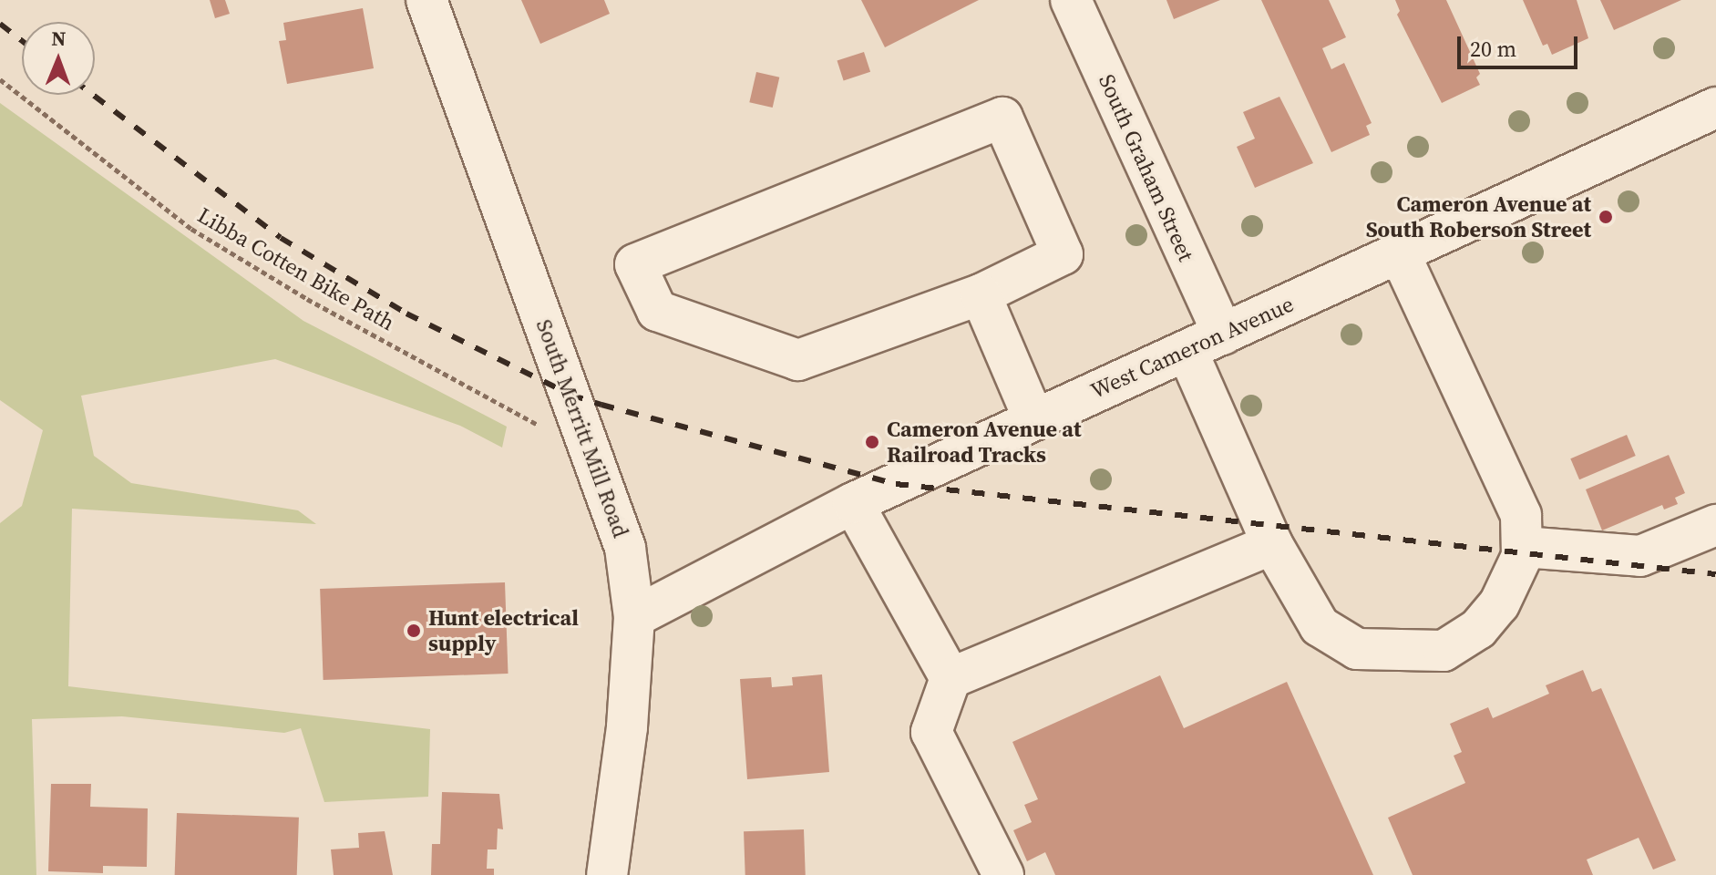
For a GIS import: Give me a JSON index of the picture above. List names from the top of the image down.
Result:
{
  "streets": {
    "street": ["South Graham Street", "West Cameron Avenue", "South Merritt Mill Road"],
    "path": ["Libba Cotten Bike Path"]
  },
  "crossings": [
    ["South Graham Street", "West Cameron Avenue"],
    ["Libba Cotten Bike Path", "South Merritt Mill Road"],
    ["West Cameron Avenue", "South Merritt Mill Road"]
  ],
  "places": ["Cameron Avenue at South Roberson Street", "Cameron Avenue at Railroad Tracks", "Hunt electrical supply"],
  "scale_bar": "20 m",
  "north": "top"
}
